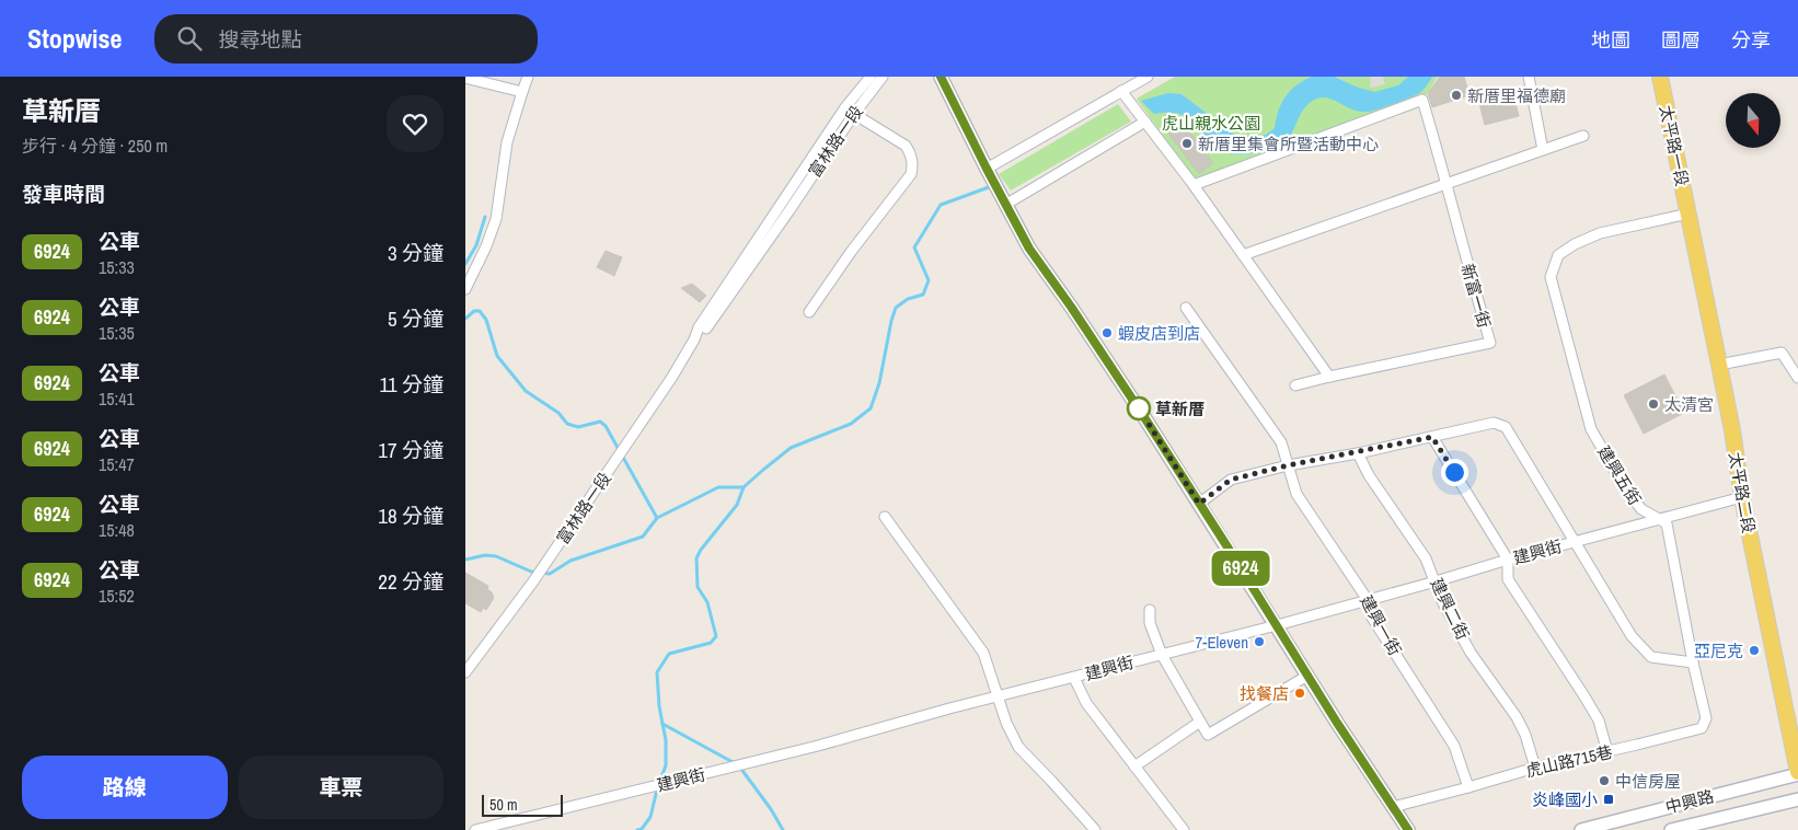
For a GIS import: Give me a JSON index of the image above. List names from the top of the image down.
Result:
{
  "streets": {
    "main road": ["太平路一段", "太平路二段"],
    "street": [
      "富林路一段",
      "新富一街",
      "建興五街",
      "建興街",
      "建興二街",
      "建興一街",
      "虎山路715巷",
      "中興路"
    ]
  },
  "crossings": [
    ["太平路一段", "建興五街"],
    ["太平路一段", "太平路二段"],
    ["建興五街", "太平路二段"],
    ["建興五街", "建興街"],
    ["太平路二段", "建興街"],
    ["太平路二段", "中興路"],
    ["建興街", "建興二街"],
    ["建興街", "建興一街"],
    ["建興二街", "虎山路715巷"],
    ["建興一街", "虎山路715巷"]
  ],
  "parks": ["虎山親水公園"],
  "places": {
    "other": [
      "新厝里福德廟",
      "新厝里集會所暨活動中心",
      "蝦皮店到店",
      "太清宮",
      "草新厝",
      "7-Eleven",
      "亞尼克",
      "找餐店",
      "中信房屋"
    ],
    "transit": ["炎峰國小"]
  },
  "lines": ["bus line 6924"],
  "scale_bar": "50 m",
  "north": "bottom",
  "page": {
    "header": "Stopwise",
    "search": "搜尋地點",
    "nav": ["地圖", "圖層", "分享"],
    "heading": [
      ["草新厝", "步行 · 4 分鐘 · 250 m"],
      "發車時間"
    ],
    "on_map": "6924",
    "list": [
      {
        "mark": "6924",
        "name": "公車",
        "note": "15:33",
        "value": "3 分鐘"
      },
      {
        "mark": "6924",
        "name": "公車",
        "note": "15:35",
        "value": "5 分鐘"
      },
      {
        "mark": "6924",
        "name": "公車",
        "note": "15:41",
        "value": "11 分鐘"
      },
      {
        "mark": "6924",
        "name": "公車",
        "note": "15:47",
        "value": "17 分鐘"
      },
      {
        "mark": "6924",
        "name": "公車",
        "note": "15:48",
        "value": "18 分鐘"
      },
      {
        "mark": "6924",
        "name": "公車",
        "note": "15:52",
        "value": "22 分鐘"
      }
    ],
    "buttons": ["路線", "車票"],
    "scale": "50 m"
  }
}
